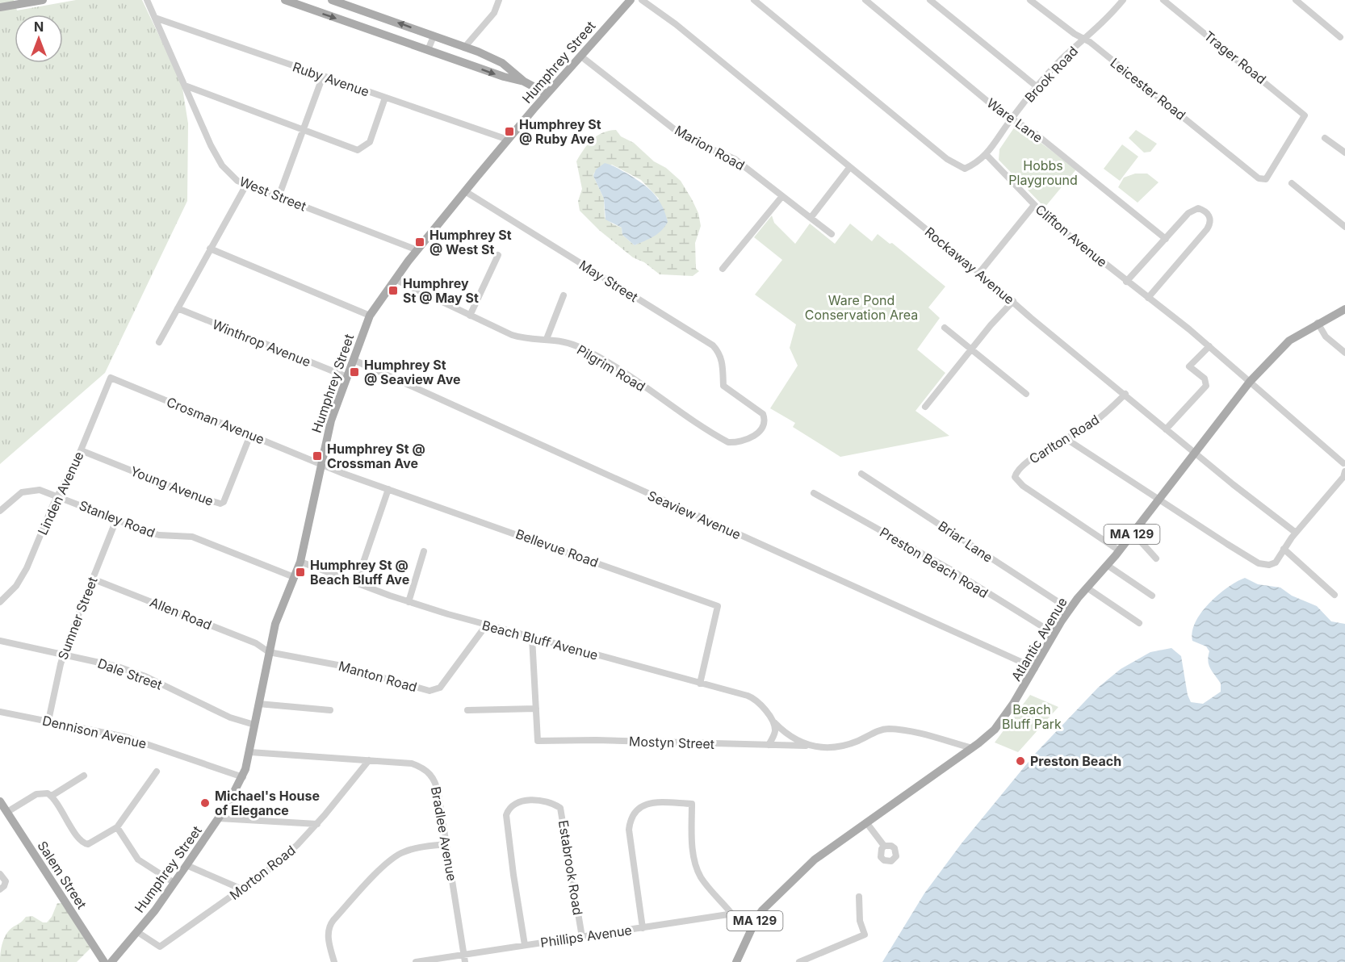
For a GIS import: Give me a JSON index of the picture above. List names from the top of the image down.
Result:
{
  "streets": {
    "main road": [
      "Humphrey Street",
      "MA 129",
      "Atlantic Avenue",
      "Salem Street"
    ],
    "street": [
      "Trager Road",
      "Brook Road",
      "Ruby Avenue",
      "Leicester Road",
      "Ware Lane",
      "Marion Road",
      "West Street",
      "Clifton Avenue",
      "Rockaway Avenue",
      "May Street",
      "Winthrop Avenue",
      "Pilgrim Road",
      "Crosman Avenue",
      "Carlton Road",
      "Young Avenue",
      "Linden Avenue",
      "Seaview Avenue",
      "Stanley Road",
      "Briar Lane",
      "Bellevue Road",
      "Preston Beach Road",
      "Allen Road",
      "Sumner Street",
      "Beach Bluff Avenue",
      "Dale Street",
      "Manton Road",
      "Dennison Avenue",
      "Mostyn Street",
      "Bradlee Avenue",
      "Estabrook Road",
      "Morton Road",
      "Phillips Avenue"
    ]
  },
  "crossings": [
    ["Trager Road", "Leicester Road"],
    ["Humphrey Street", "Ruby Avenue"],
    ["Humphrey Street", "Marion Road"],
    ["Humphrey Street", "West Street"],
    ["Humphrey Street", "May Street"],
    ["Humphrey Street", "Winthrop Avenue"],
    ["Humphrey Street", "Pilgrim Road"],
    ["Humphrey Street", "Crosman Avenue"],
    ["Humphrey Street", "Seaview Avenue"],
    ["Humphrey Street", "Stanley Road"],
    ["Humphrey Street", "Bellevue Road"],
    ["Humphrey Street", "Allen Road"],
    ["Humphrey Street", "Beach Bluff Avenue"],
    ["Humphrey Street", "Dale Street"],
    ["Humphrey Street", "Manton Road"],
    ["Humphrey Street", "Dennison Avenue"],
    ["Humphrey Street", "Bradlee Avenue"],
    ["Humphrey Street", "Morton Road"],
    ["Brook Road", "Leicester Road"],
    ["Brook Road", "Ware Lane"],
    ["Brook Road", "Clifton Avenue"],
    ["Ruby Avenue", "West Street"],
    ["Clifton Avenue", "Atlantic Avenue"],
    ["Rockaway Avenue", "Carlton Road"],
    ["Rockaway Avenue", "Atlantic Avenue"],
    ["May Street", "Pilgrim Road"],
    ["Crosman Avenue", "Young Avenue"],
    ["Crosman Avenue", "Linden Avenue"],
    ["Crosman Avenue", "Bellevue Road"],
    ["Carlton Road", "Atlantic Avenue"],
    ["Young Avenue", "Linden Avenue"],
    ["Linden Avenue", "Stanley Road"],
    ["Seaview Avenue", "Atlantic Avenue"],
    ["Stanley Road", "Sumner Street"],
    ["Briar Lane", "Atlantic Avenue"],
    ["Bellevue Road", "Beach Bluff Avenue"],
    ["Preston Beach Road", "Atlantic Avenue"],
    ["Allen Road", "Sumner Street"],
    ["Allen Road", "Manton Road"],
    ["Sumner Street", "Dale Street"],
    ["Sumner Street", "Dennison Avenue"],
    ["Atlantic Avenue", "Phillips Avenue"],
    ["Beach Bluff Avenue", "Manton Road"],
    ["Beach Bluff Avenue", "Mostyn Street"],
    ["Bradlee Avenue", "Morton Road"],
    ["Bradlee Avenue", "Phillips Avenue"],
    ["Estabrook Road", "Phillips Avenue"]
  ],
  "parks": ["Hobbs Playground", "Ware Pond Conservation Area", "Beach Bluff Park"],
  "places": {
    "transit": [
      "Humphrey St @ Ruby Ave",
      "Humphrey St @ West St",
      "Humphrey St @ May St",
      "Humphrey St @ Seaview Ave",
      "Humphrey St @ Crossman Ave",
      "Humphrey St @ Beach Bluff Ave"
    ],
    "other": ["Preston Beach", "Michael's House of Elegance"]
  },
  "north": "top"
}
